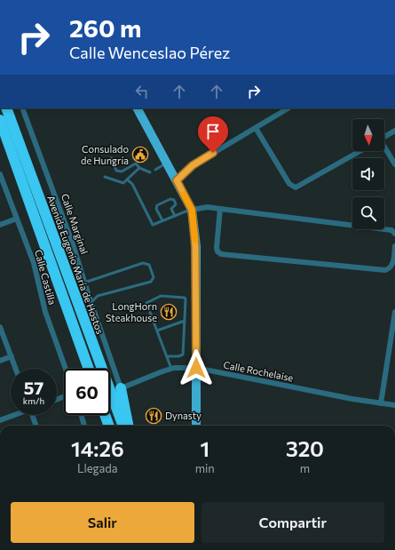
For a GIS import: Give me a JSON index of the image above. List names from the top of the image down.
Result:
{
  "streets": {
    "highway": ["Avenida Eugenio María de Hostos"],
    "street": ["Calle Marginal", "Calle Castilla", "Calle Rochelaise"]
  },
  "crossings": [
    ["Calle Marginal", "Calle Rochelaise"]
  ],
  "places": {
    "public building": ["Consulado de Hungría"],
    "restaurant": ["LongHorn Steakhouse", "Dynasty"]
  },
  "north": "bottom",
  "page": {
    "turn": ["260 m", "Calle Wenceslao Pérez"],
    "speed": "57 km/h",
    "limit": "60",
    "eta": [
      "14:26",
      "Llegada",
      "1",
      "min",
      "320",
      "m"
    ],
    "buttons": ["Salir", "Compartir"]
  }
}
